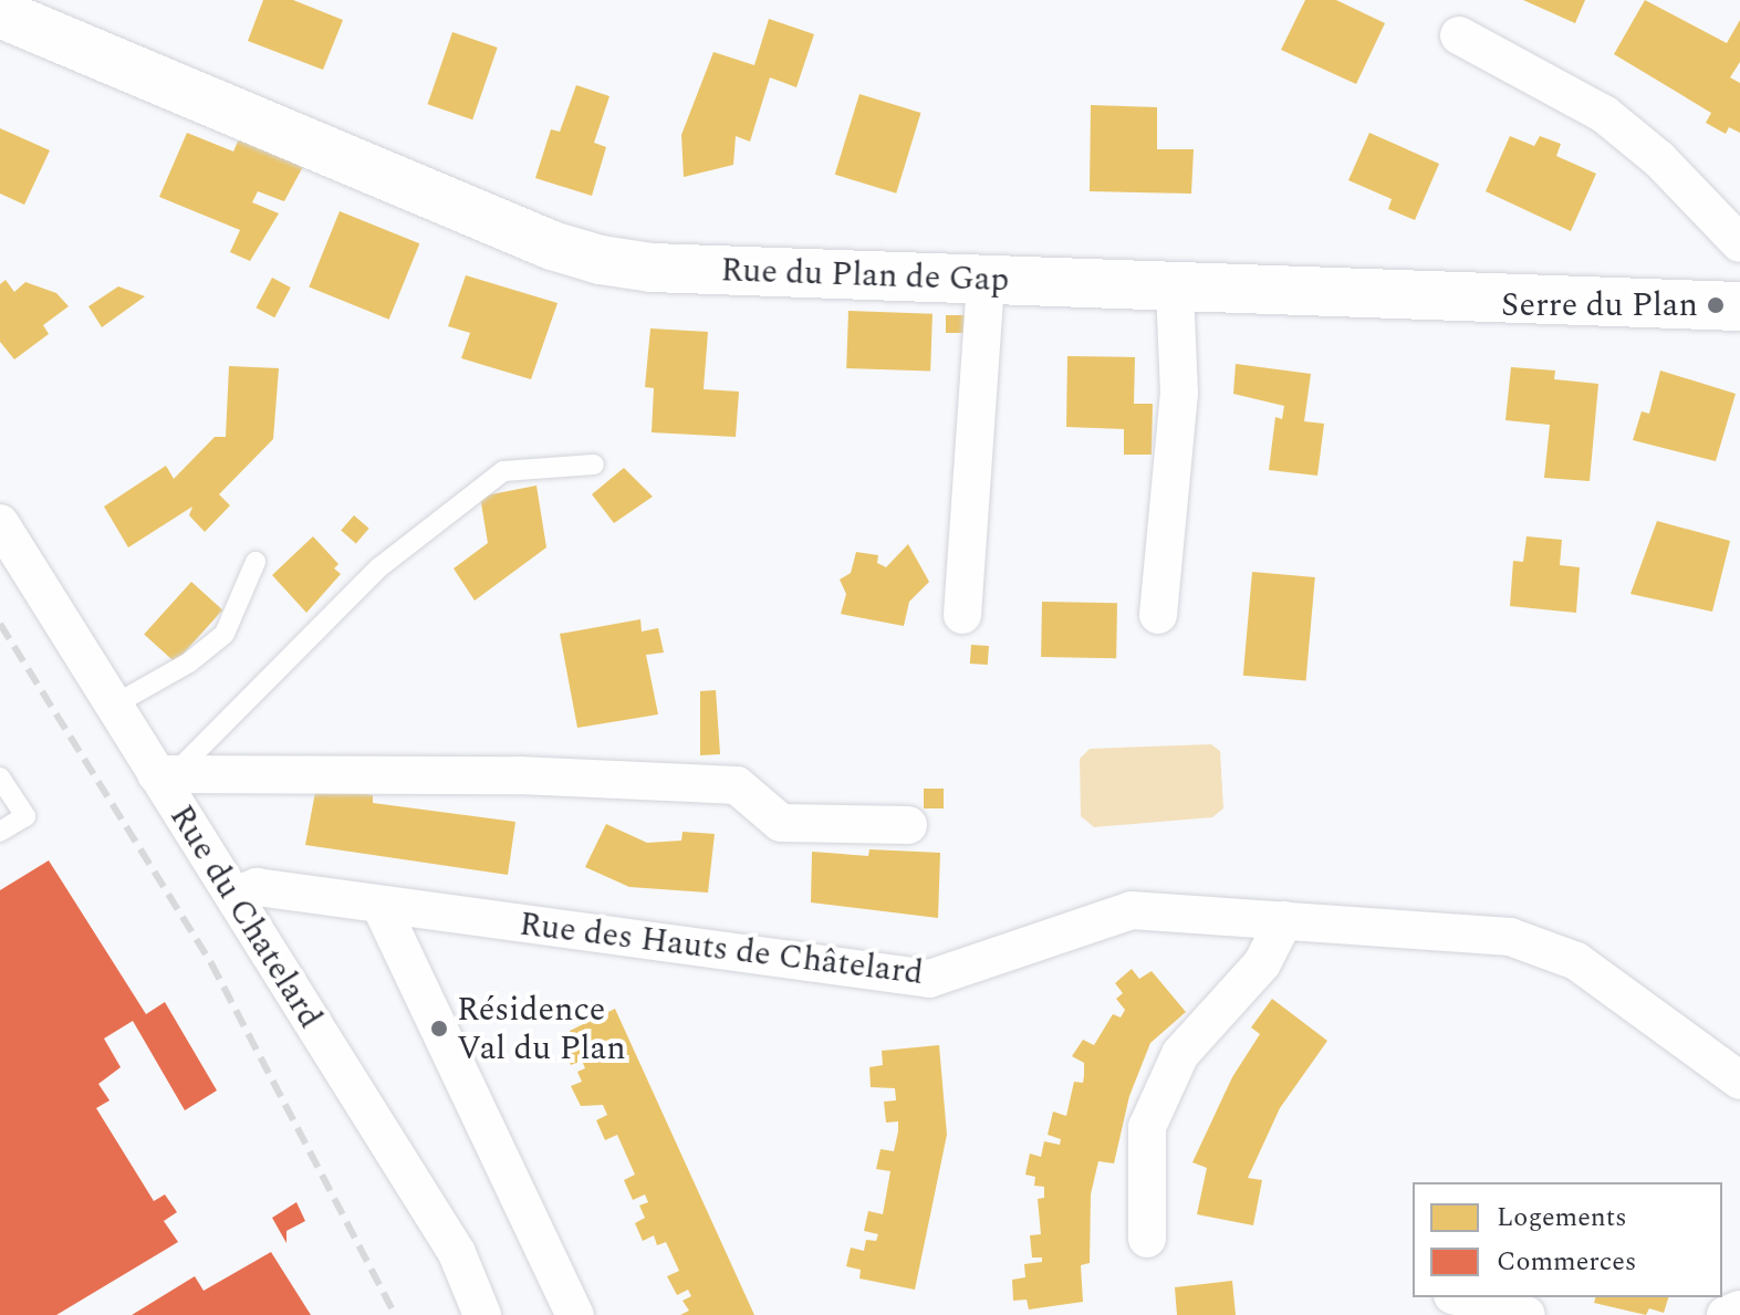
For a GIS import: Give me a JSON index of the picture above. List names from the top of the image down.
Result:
{
  "streets": {
    "main road": ["Rue du Plan de Gap"],
    "street": ["Rue du Chatelard", "Rue des Hauts de Châtelard"]
  },
  "crossings": [
    ["Rue du Chatelard", "Rue des Hauts de Châtelard"]
  ],
  "places": ["Serre du Plan", "Résidence Val du Plan"],
  "legend": ["Logements", "Commerces"]
}
